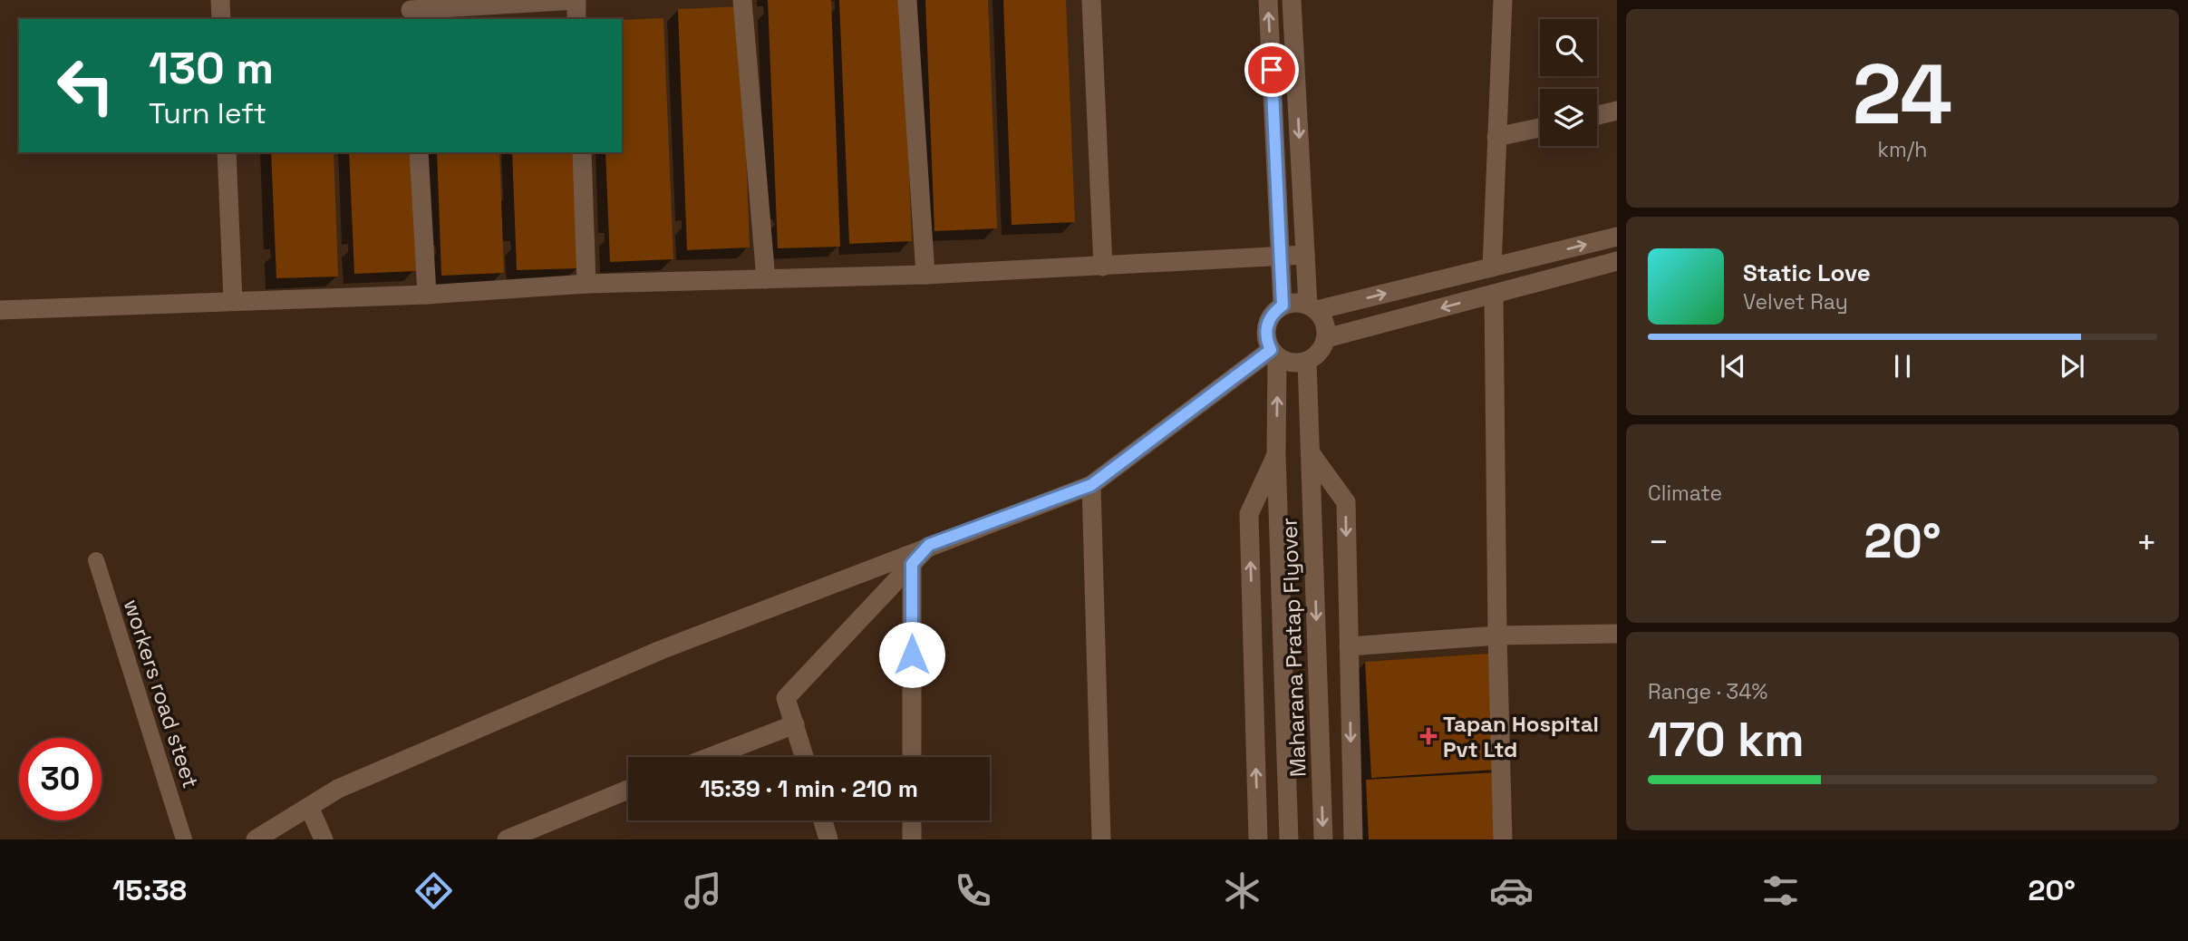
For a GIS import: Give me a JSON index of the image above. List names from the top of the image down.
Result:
{
  "streets": {
    "street": ["Maharana Pratap Flyover"],
    "lane": ["workers road steet"]
  },
  "places": {
    "health": ["Tapan Hospital Pvt Ltd"]
  },
  "page": {
    "tile": [
      ["24", "km/h"],
      "Climate",
      ["Range · 34%", "170 km"]
    ],
    "turn": ["130 m", "Turn left"],
    "song": ["Static Love", "Velvet Ray"],
    "heat": ["−", "20°", "+"],
    "limit": "30",
    "trip": "15:39 · 1 min · 210 m",
    "tabs": ["15:38", "20°"]
  }
}
